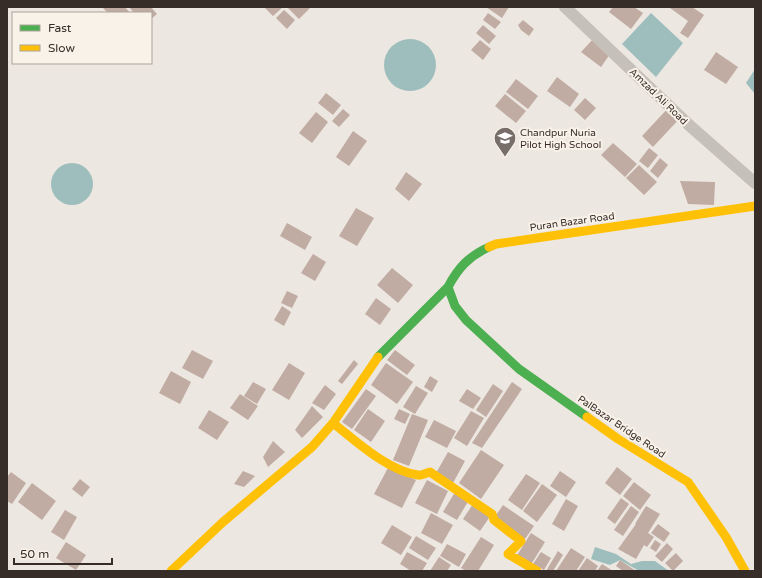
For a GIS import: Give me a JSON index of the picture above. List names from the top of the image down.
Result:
{
  "streets": {
    "main road": ["Puran Bazar Road", "PalBazar Bridge Road"],
    "street": ["Amzad Ali Road"]
  },
  "crossings": [
    ["Puran Bazar Road", "PalBazar Bridge Road"]
  ],
  "places": {
    "school or university": ["Chandpur Nuria Pilot High School"]
  },
  "legend": ["Fast", "Slow"],
  "scale_bar": "50 m"
}
